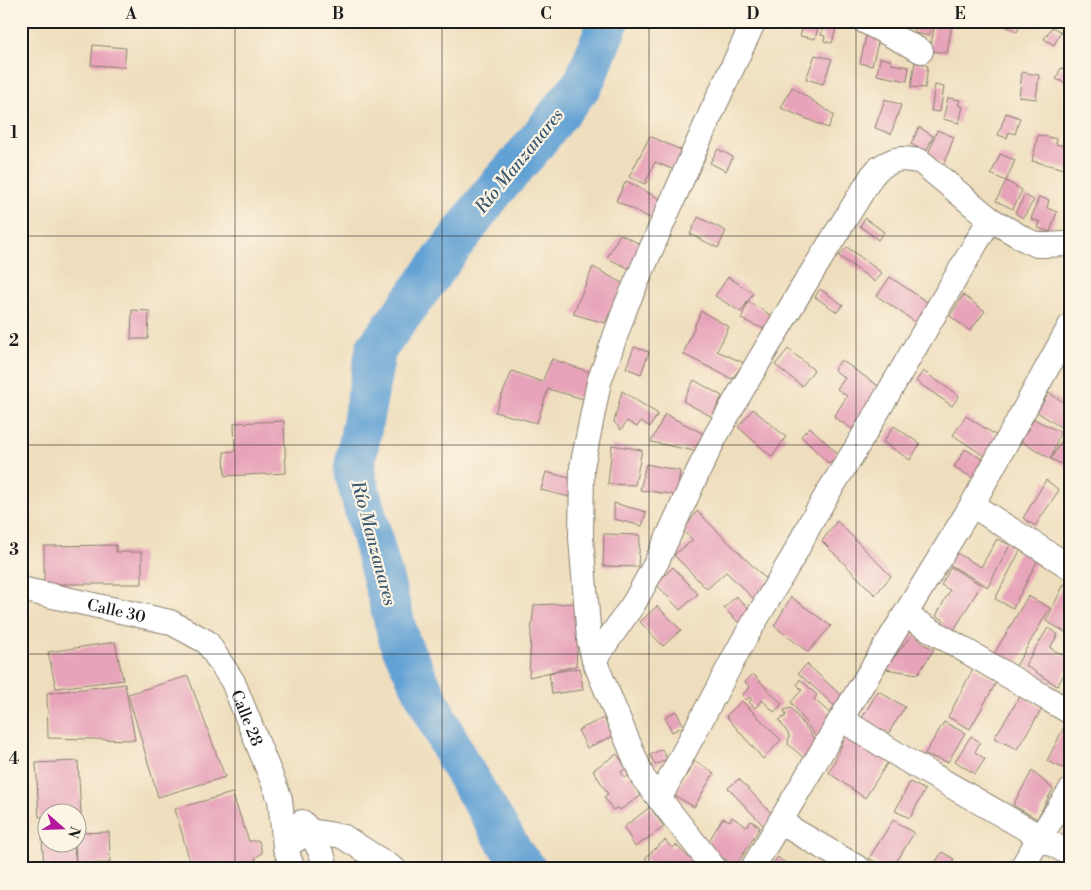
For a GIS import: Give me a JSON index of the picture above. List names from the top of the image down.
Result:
{
  "streets": {
    "street": ["Calle 30", "Calle 28"]
  },
  "crossings": [
    ["Calle 30", "Calle 28"]
  ],
  "water": ["Río Manzanares"],
  "north": "right",
  "grid": {
    "columns": [
      "A",
      "B",
      "C",
      "D",
      "E"
    ],
    "rows": [
      "1",
      "2",
      "3",
      "4"
    ]
  }
}
